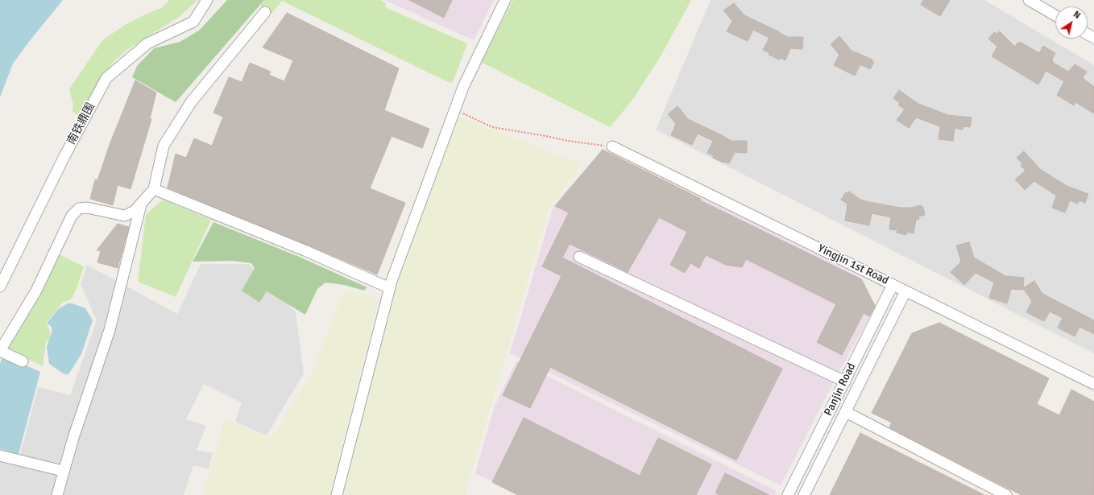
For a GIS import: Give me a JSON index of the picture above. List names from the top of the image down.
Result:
{
  "streets": {
    "street": ["南铁鼎围", "Yingjin 1st Road", "Panjin Road"]
  },
  "crossings": [
    ["Yingjin 1st Road", "Panjin Road"]
  ],
  "north": "top right"
}
